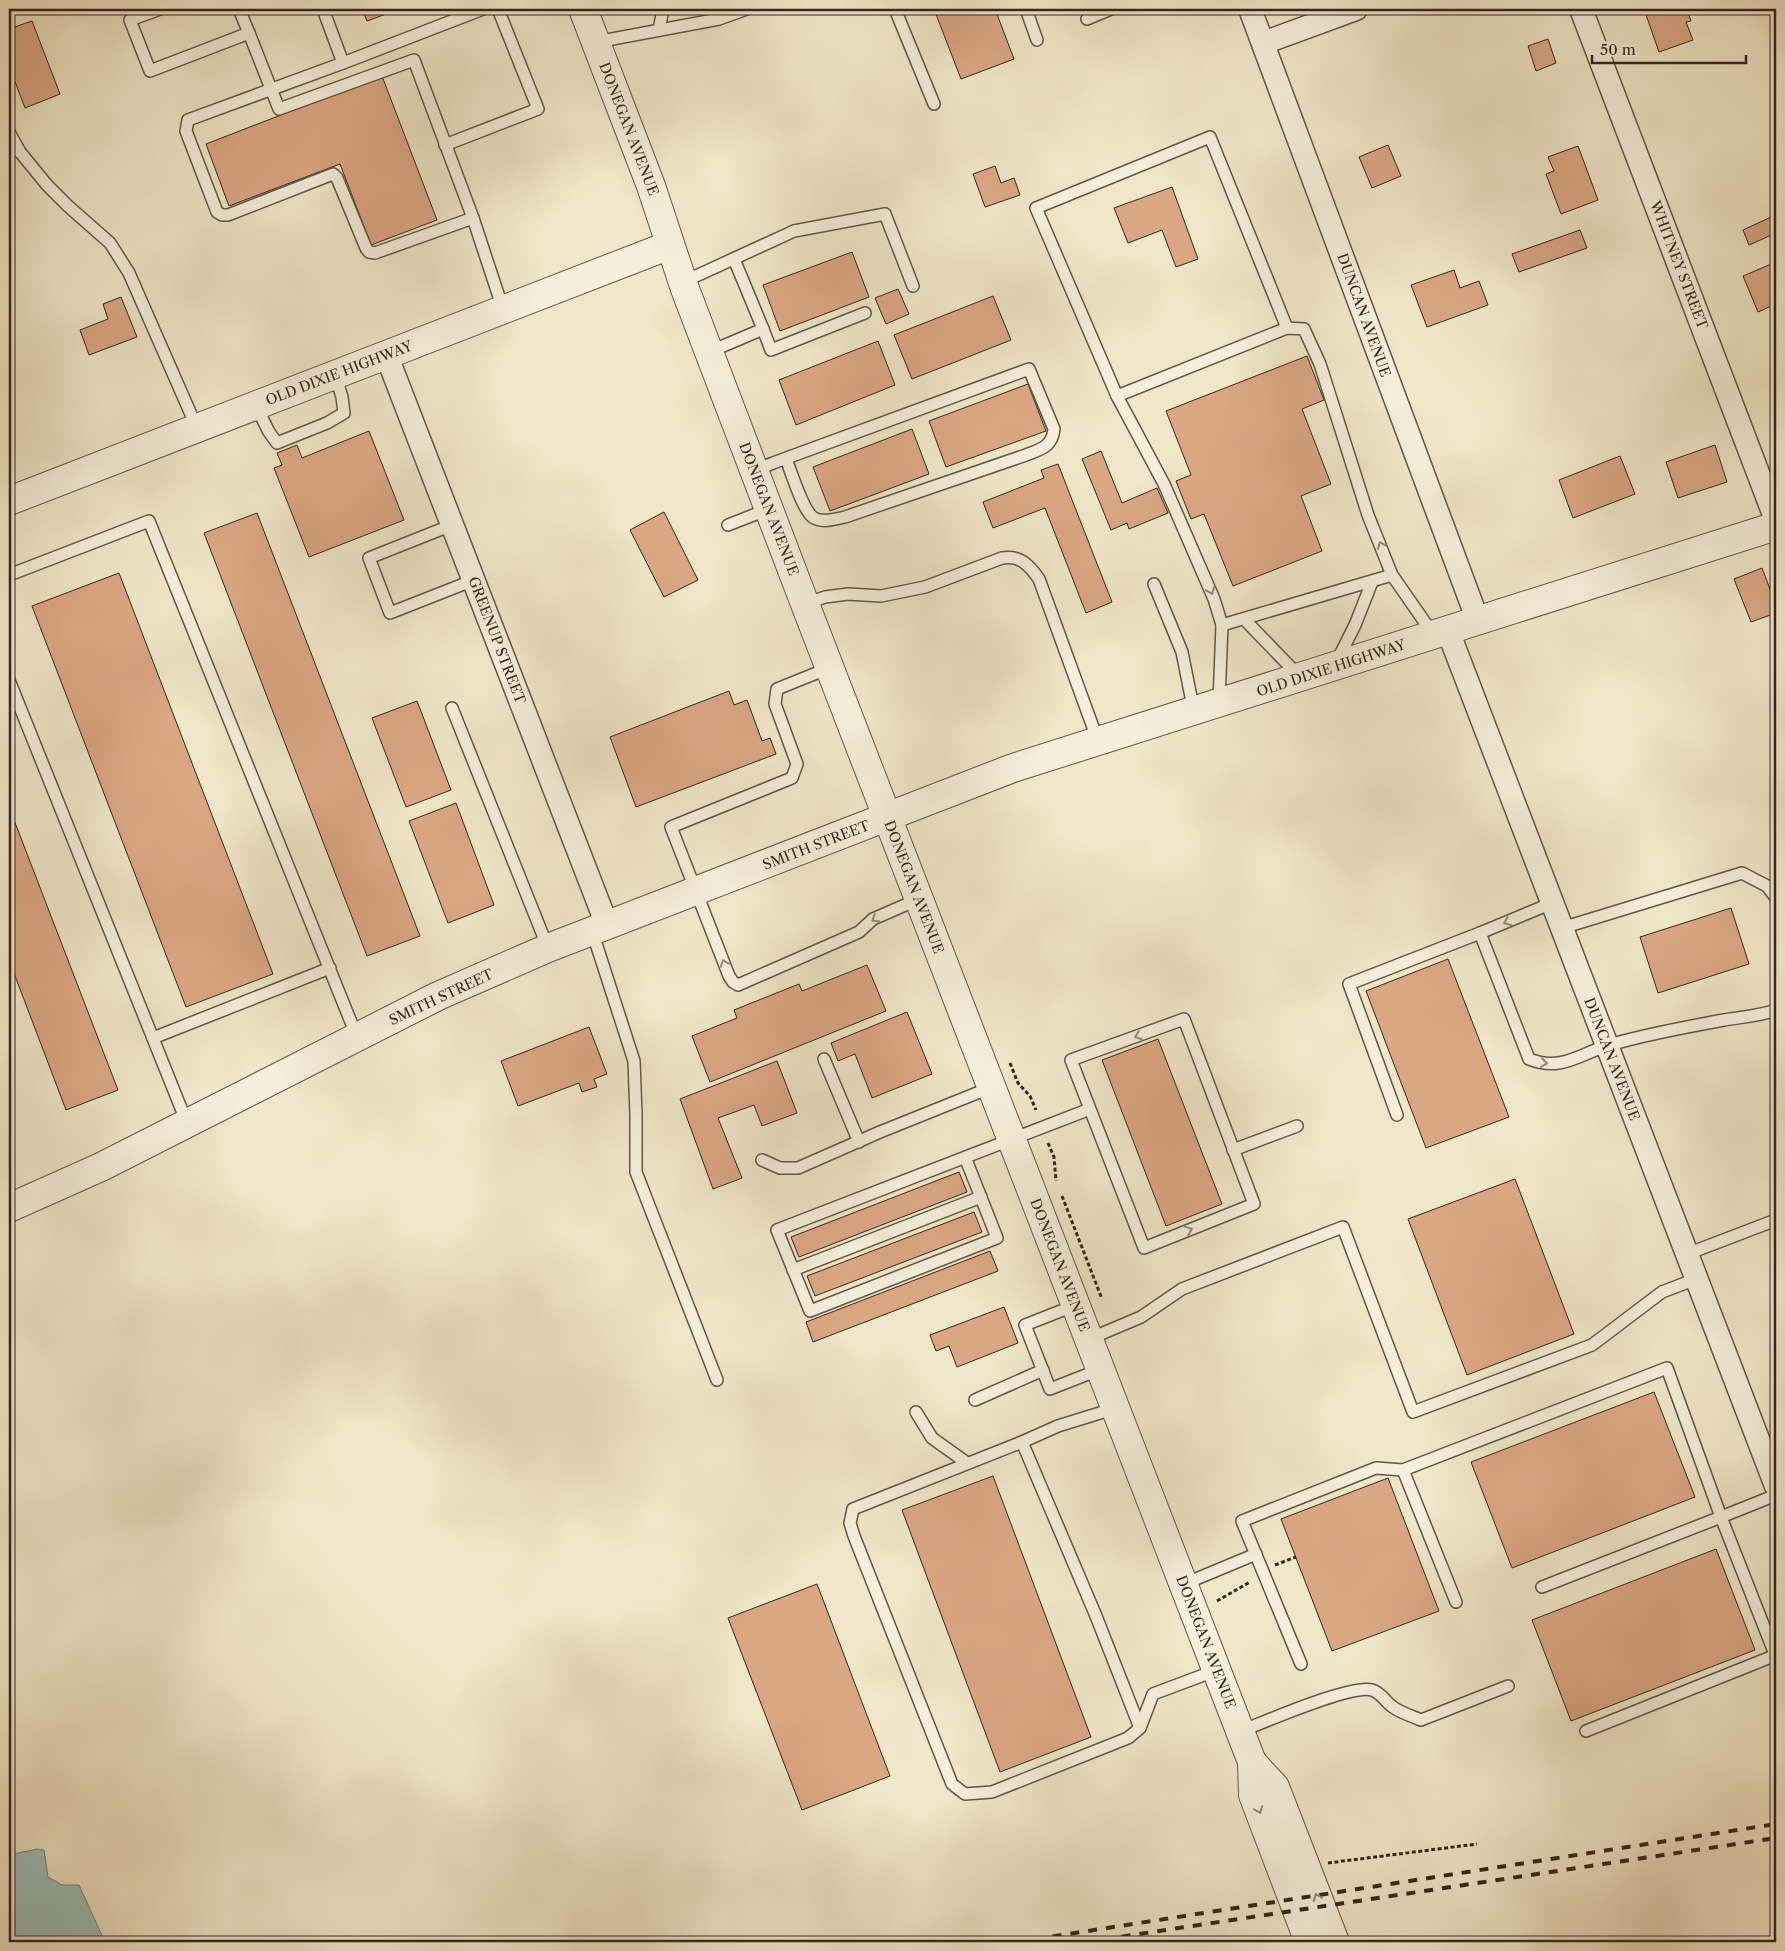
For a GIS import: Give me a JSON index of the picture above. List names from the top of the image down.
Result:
{
  "streets": {
    "street": [
      "DONEGAN AVENUE",
      "WHITNEY STREET",
      "DUNCAN AVENUE",
      "OLD DIXIE HIGHWAY",
      "GREENUP STREET",
      "SMITH STREET"
    ]
  },
  "crossings": [
    ["DONEGAN AVENUE", "OLD DIXIE HIGHWAY"],
    ["DONEGAN AVENUE", "SMITH STREET"],
    ["DUNCAN AVENUE", "OLD DIXIE HIGHWAY"],
    ["OLD DIXIE HIGHWAY", "GREENUP STREET"],
    ["OLD DIXIE HIGHWAY", "SMITH STREET"],
    ["GREENUP STREET", "SMITH STREET"]
  ],
  "scale_bar": "50 m"
}
